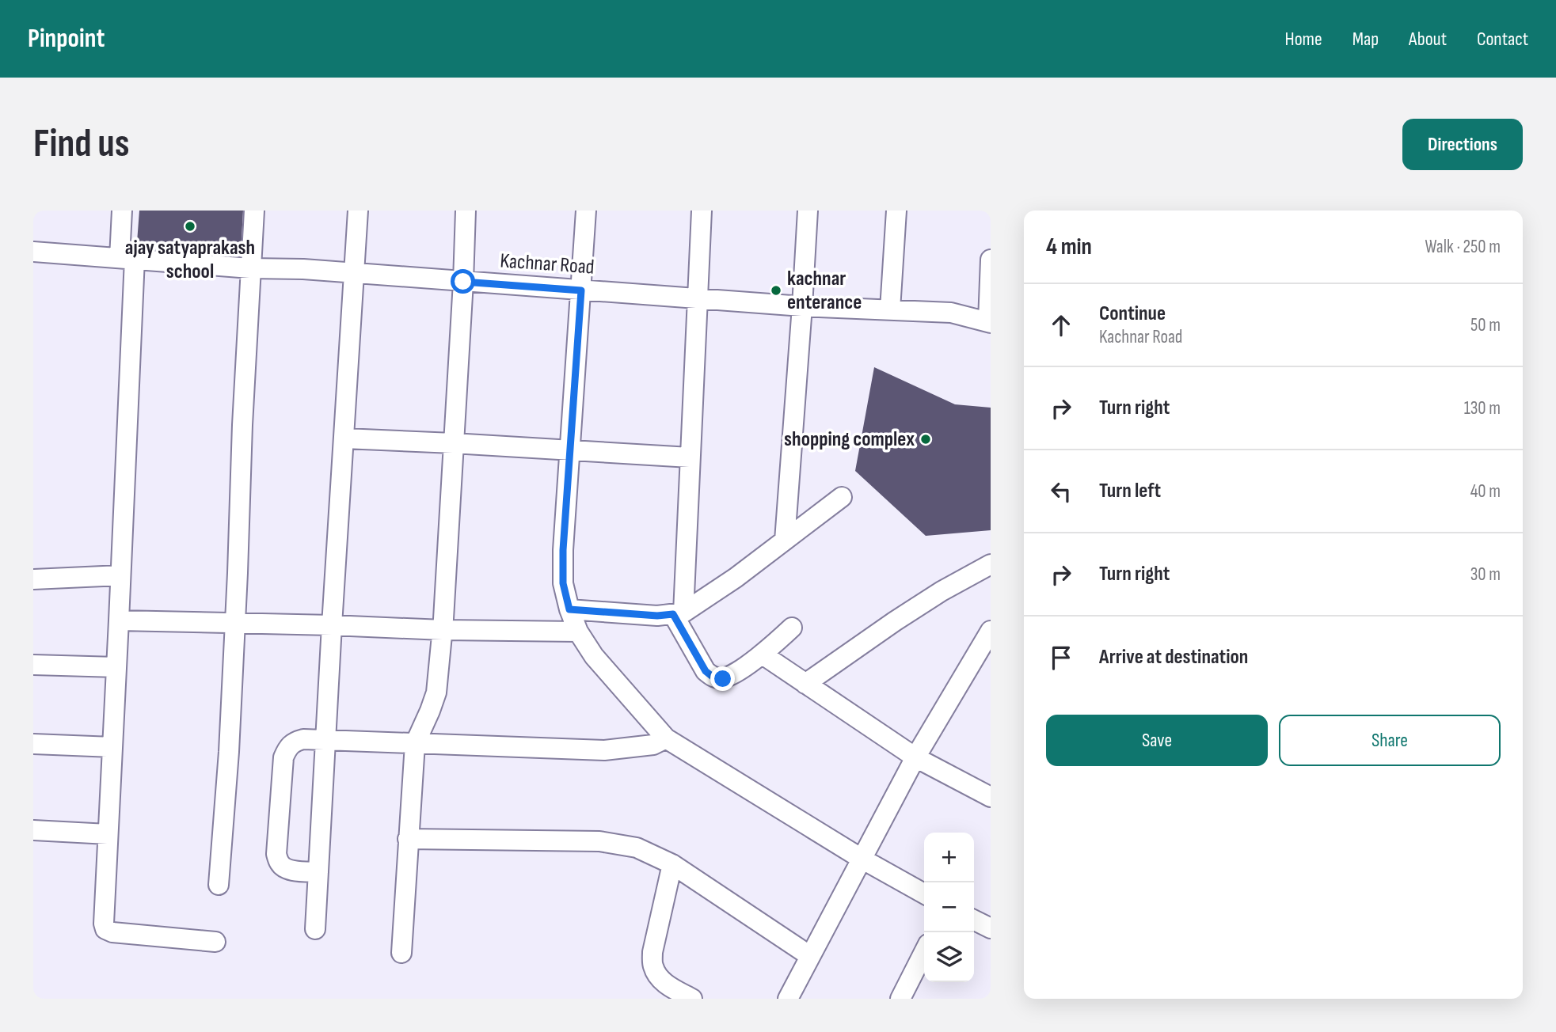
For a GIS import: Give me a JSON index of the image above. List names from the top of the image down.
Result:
{
  "streets": {
    "street": ["Kachnar Road"]
  },
  "places": ["ajay satyaprakash school", "kachnar enterance", "shopping complex"],
  "page": {
    "header": "Pinpoint",
    "nav": [
      "Home",
      "Map",
      "About",
      "Contact"
    ],
    "buttons": [
      "Directions",
      ["Save", "Share"]
    ],
    "title": "Find us",
    "heading": ["4 min", "Walk · 250 m"],
    "list": [
      ["Continue", "Kachnar Road", "50 m"],
      ["Turn right", "130 m"],
      ["Turn left", "40 m"],
      ["Turn right", "30 m"],
      "Arrive at destination"
    ],
    "map_buttons": ["+", "−"]
  }
}
